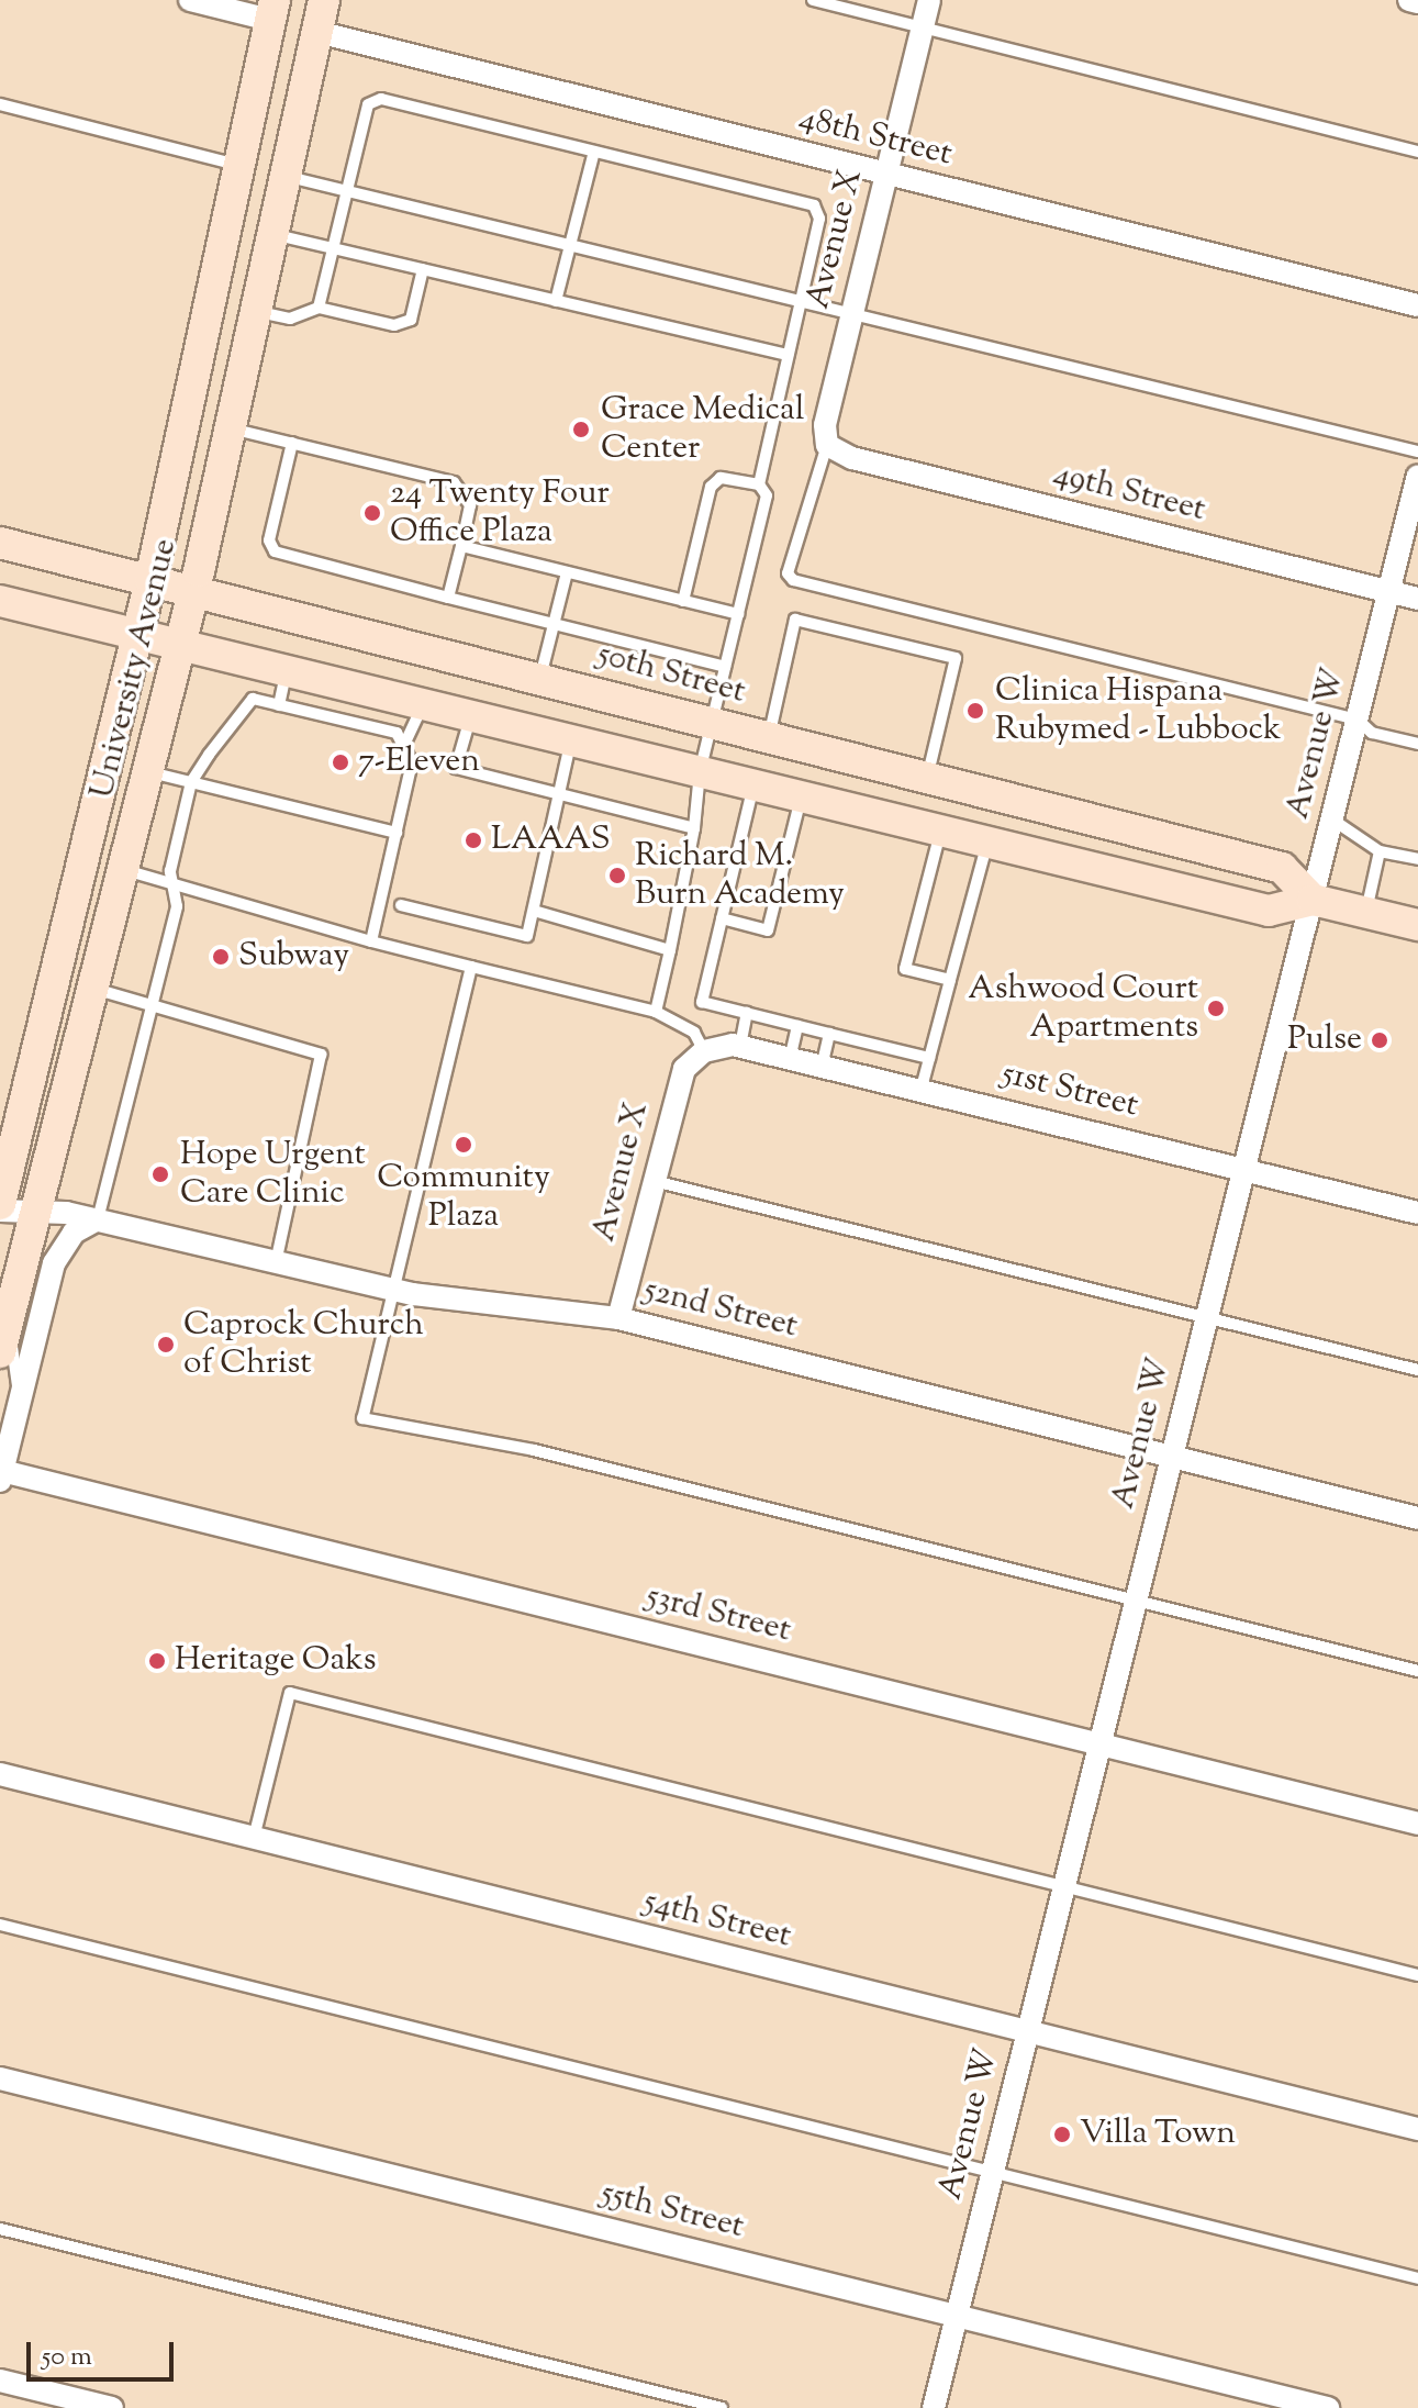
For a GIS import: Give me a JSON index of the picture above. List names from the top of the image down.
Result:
{
  "streets": {
    "main road": ["University Avenue", "50th Street"],
    "street": [
      "48th Street",
      "Avenue X",
      "49th Street",
      "Avenue W",
      "51st Street",
      "52nd Street",
      "53rd Street",
      "54th Street",
      "55th Street"
    ]
  },
  "crossings": [
    ["48th Street", "Avenue X"],
    ["48th Street", "University Avenue"],
    ["Avenue X", "49th Street"],
    ["Avenue X", "51st Street"],
    ["Avenue X", "52nd Street"],
    ["49th Street", "Avenue W"],
    ["University Avenue", "50th Street"],
    ["University Avenue", "52nd Street"],
    ["50th Street", "Avenue W"],
    ["Avenue W", "51st Street"],
    ["Avenue W", "52nd Street"],
    ["Avenue W", "53rd Street"],
    ["Avenue W", "54th Street"],
    ["Avenue W", "55th Street"]
  ],
  "places": [
    "Grace Medical Center",
    "24 Twenty Four Office Plaza",
    "Clinica Hispana Rubymed - Lubbock",
    "7-Eleven",
    "LAAAS",
    "Richard M. Burn Academy",
    "Subway",
    "Ashwood Court Apartments",
    "Pulse",
    "Community Plaza",
    "Hope Urgent Care Clinic",
    "Caprock Church of Christ",
    "Heritage Oaks",
    "Villa Town"
  ],
  "scale_bar": "50 m"
}
